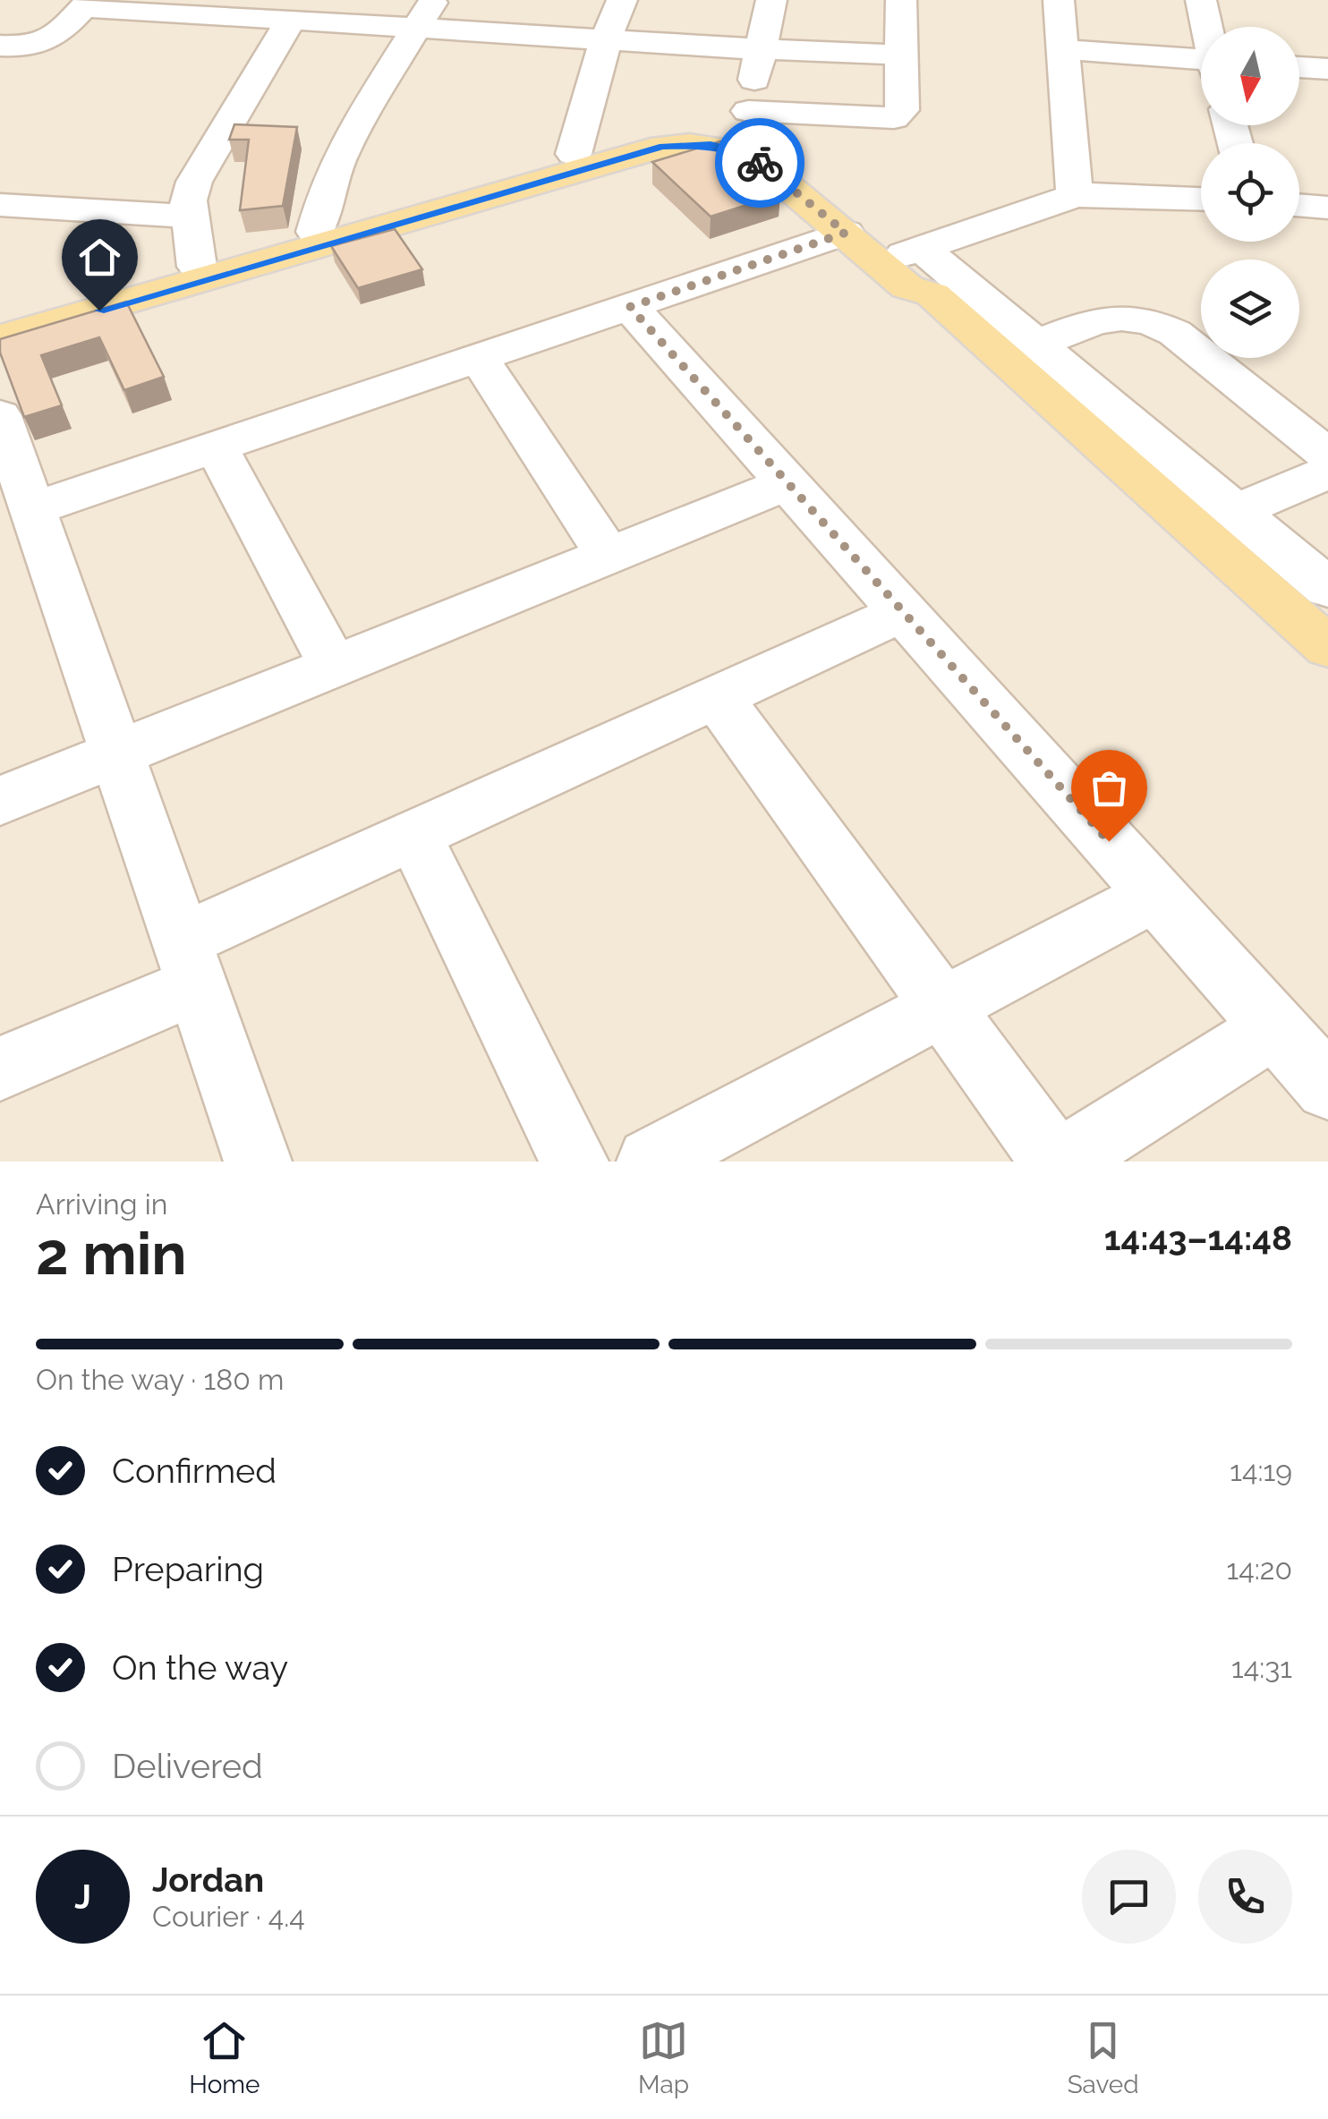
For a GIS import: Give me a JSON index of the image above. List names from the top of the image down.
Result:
{
  "north": "bottom",
  "page": {
    "heading": ["2 min", "Arriving in", "14:43–14:48"],
    "panel": ["Jordan", "Courier · 4.4"],
    "bar": "On the way · 180 m",
    "list": [
      ["Confirmed", "14:19"],
      ["Preparing", "14:20"],
      ["On the way", "14:31"],
      "Delivered"
    ],
    "round": "J",
    "tabs": ["Home", "Map", "Saved"]
  }
}
